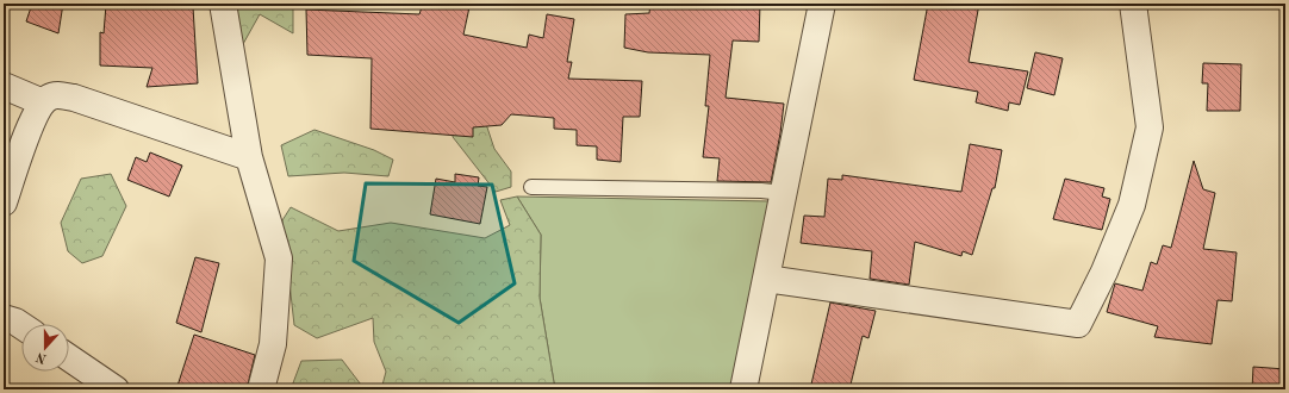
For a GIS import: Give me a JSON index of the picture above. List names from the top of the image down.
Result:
{
  "north": "bottom"
}
